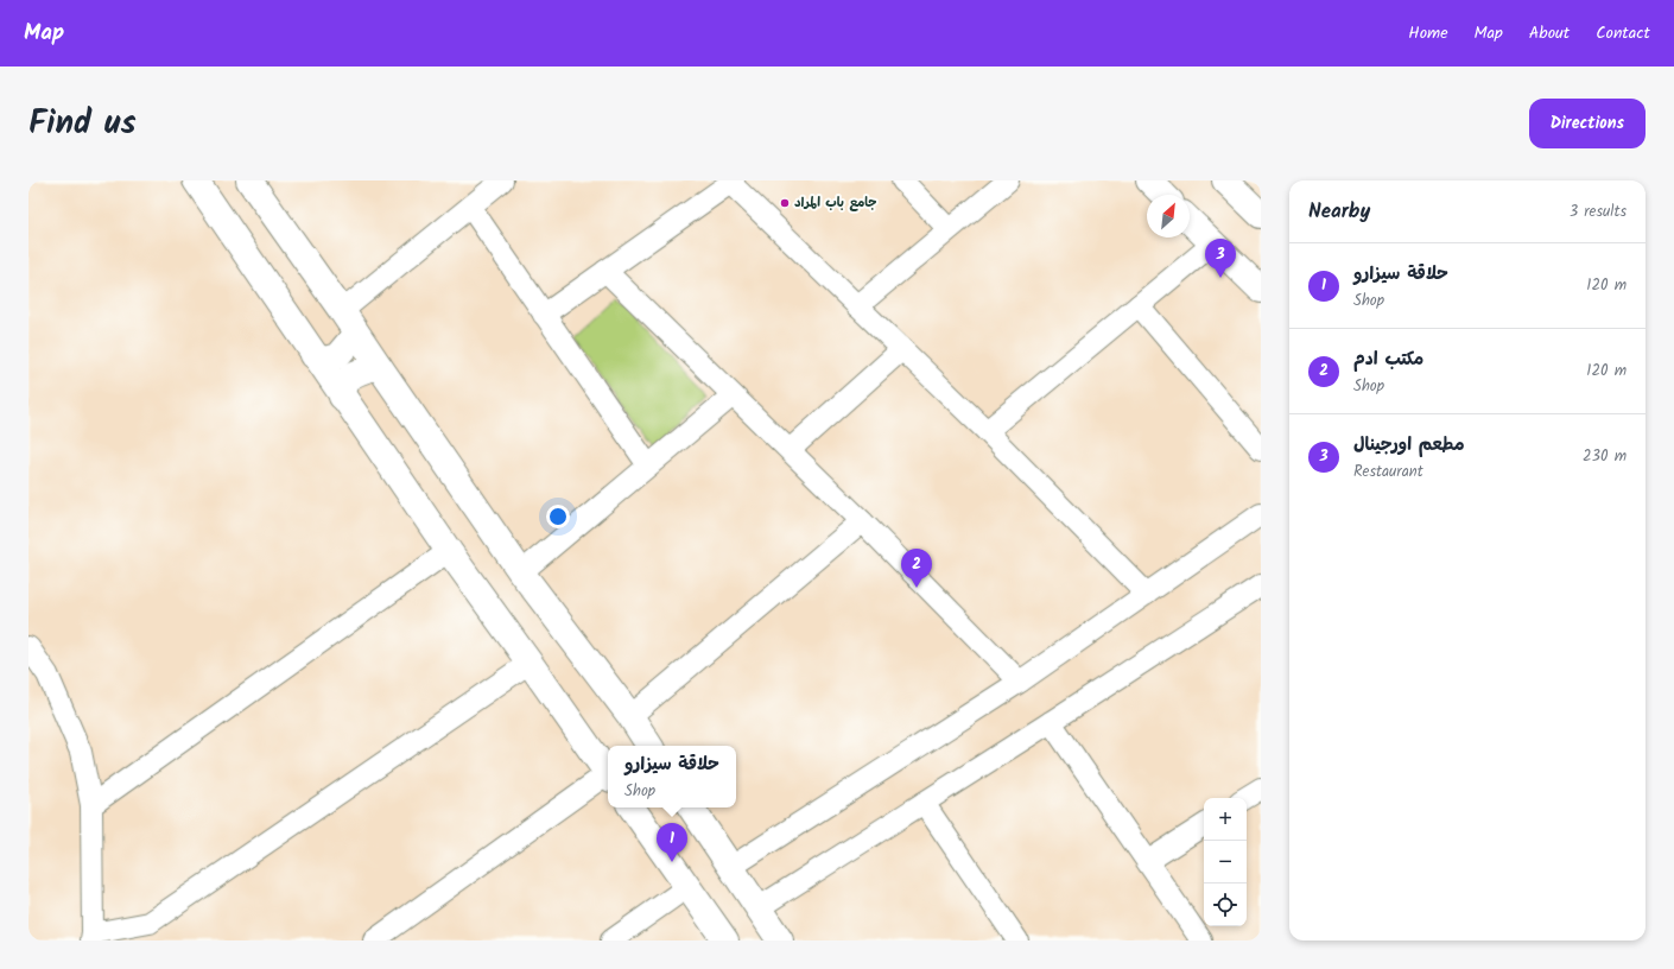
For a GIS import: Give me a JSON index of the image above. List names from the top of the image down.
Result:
{
  "places": ["جامع باب المراد"],
  "north": "top right",
  "page": {
    "header": "Map",
    "nav": [
      "Home",
      "Map",
      "About",
      "Contact"
    ],
    "title": "Find us",
    "buttons": "Directions",
    "heading": ["Nearby", "3 results"],
    "pins": ["3", "2", "1"],
    "list": [
      {
        "mark": "1",
        "name": "حلاقة سيزارو",
        "note": "Shop",
        "value": "120 m"
      },
      {
        "mark": "2",
        "name": "مكتب ادم",
        "note": "Shop",
        "value": "120 m"
      },
      {
        "mark": "3",
        "name": "مطعم اورجينال",
        "note": "Restaurant",
        "value": "230 m"
      }
    ],
    "popup": ["حلاقة سيزارو", "Shop"],
    "map_buttons": ["+", "−"]
  }
}
